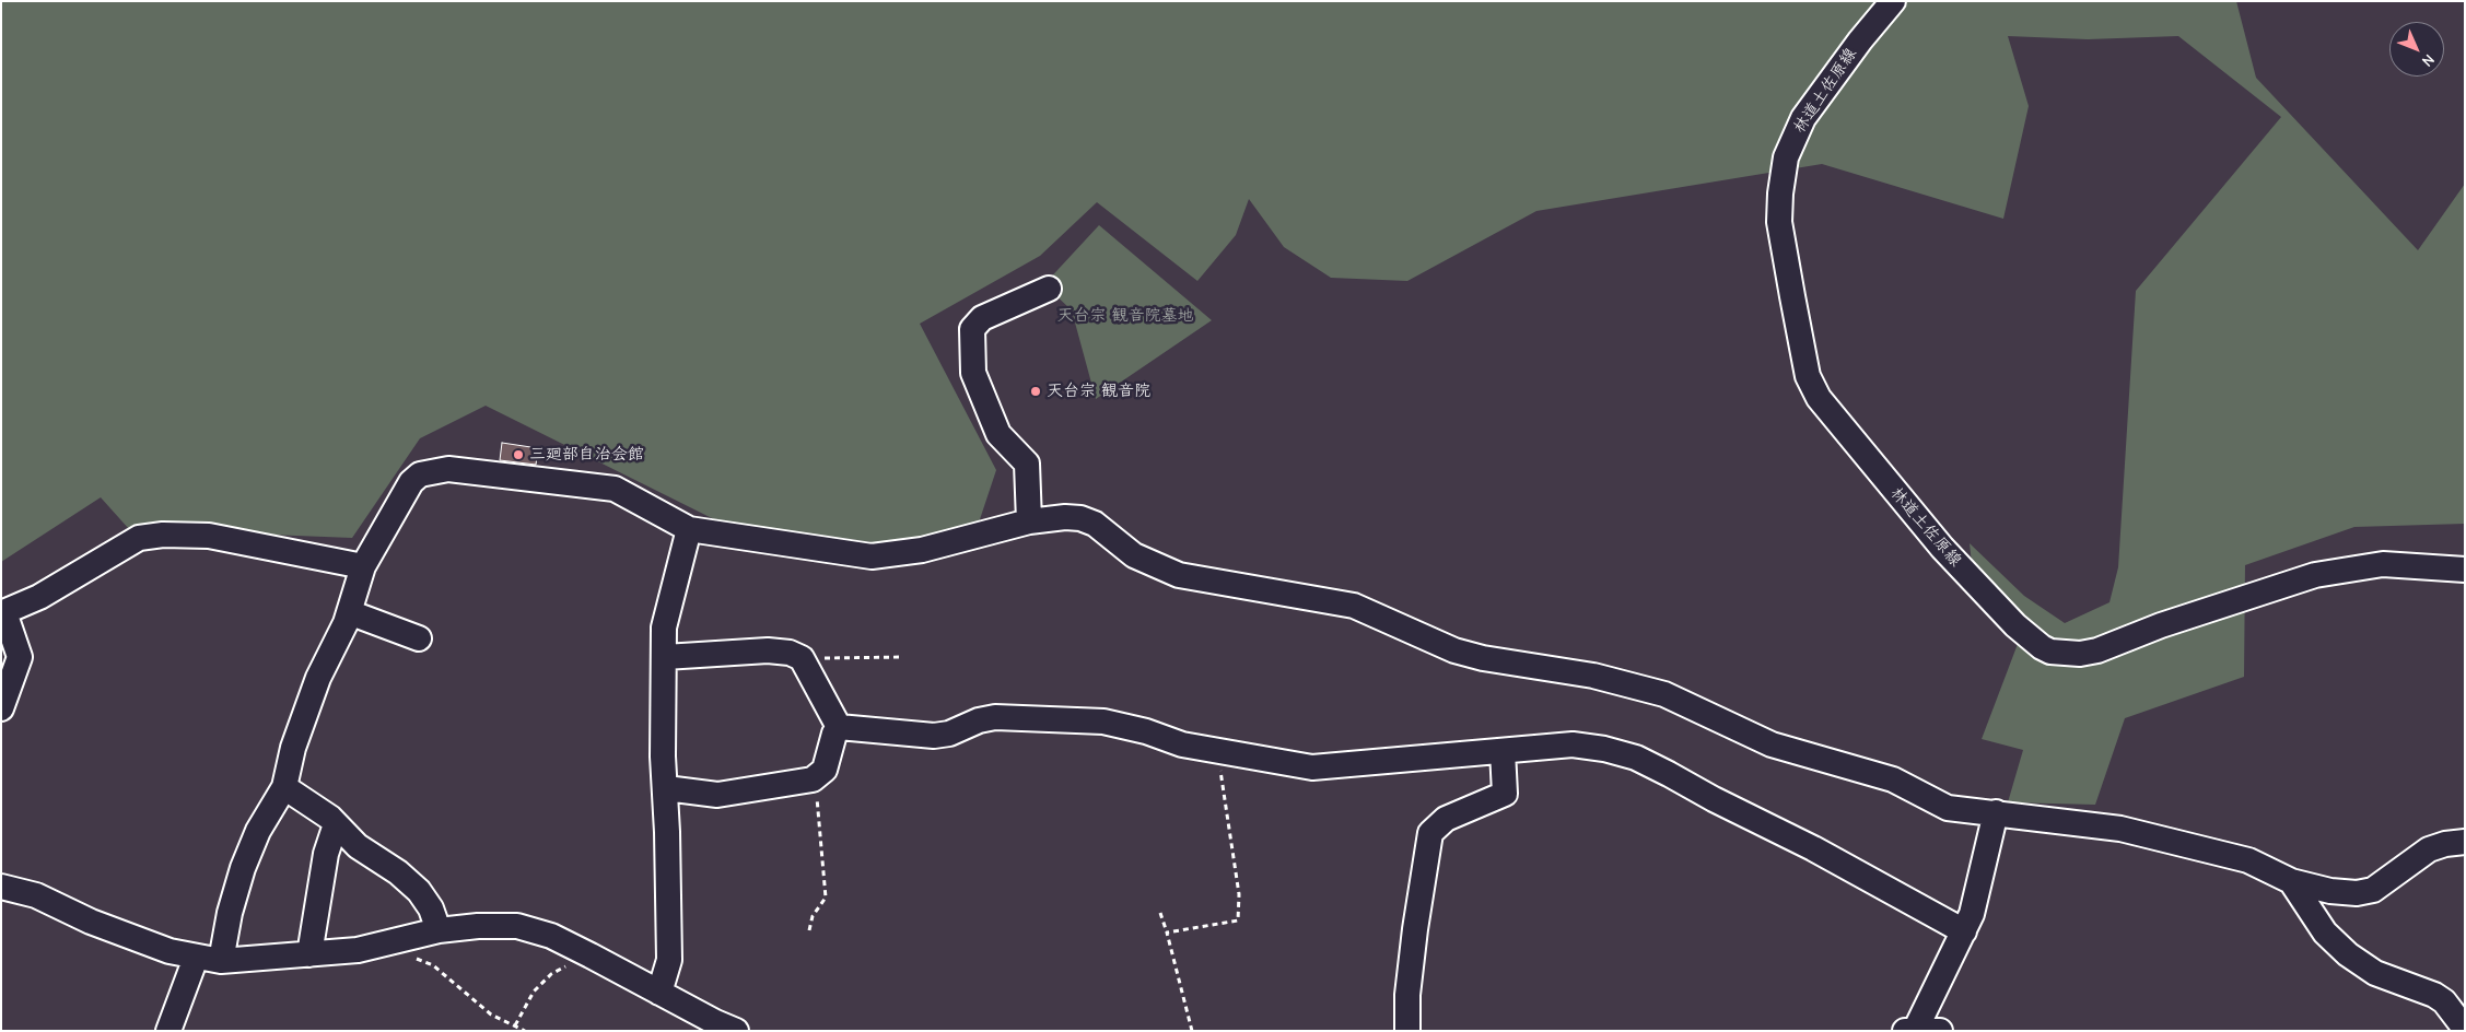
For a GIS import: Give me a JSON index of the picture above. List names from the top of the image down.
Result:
{
  "streets": {
    "street": ["林道土佐原線"]
  },
  "parks": ["天台宗 観音院墓地"],
  "places": ["天台宗 観音院", "三廻部自治会館"],
  "north": "bottom right"
}
